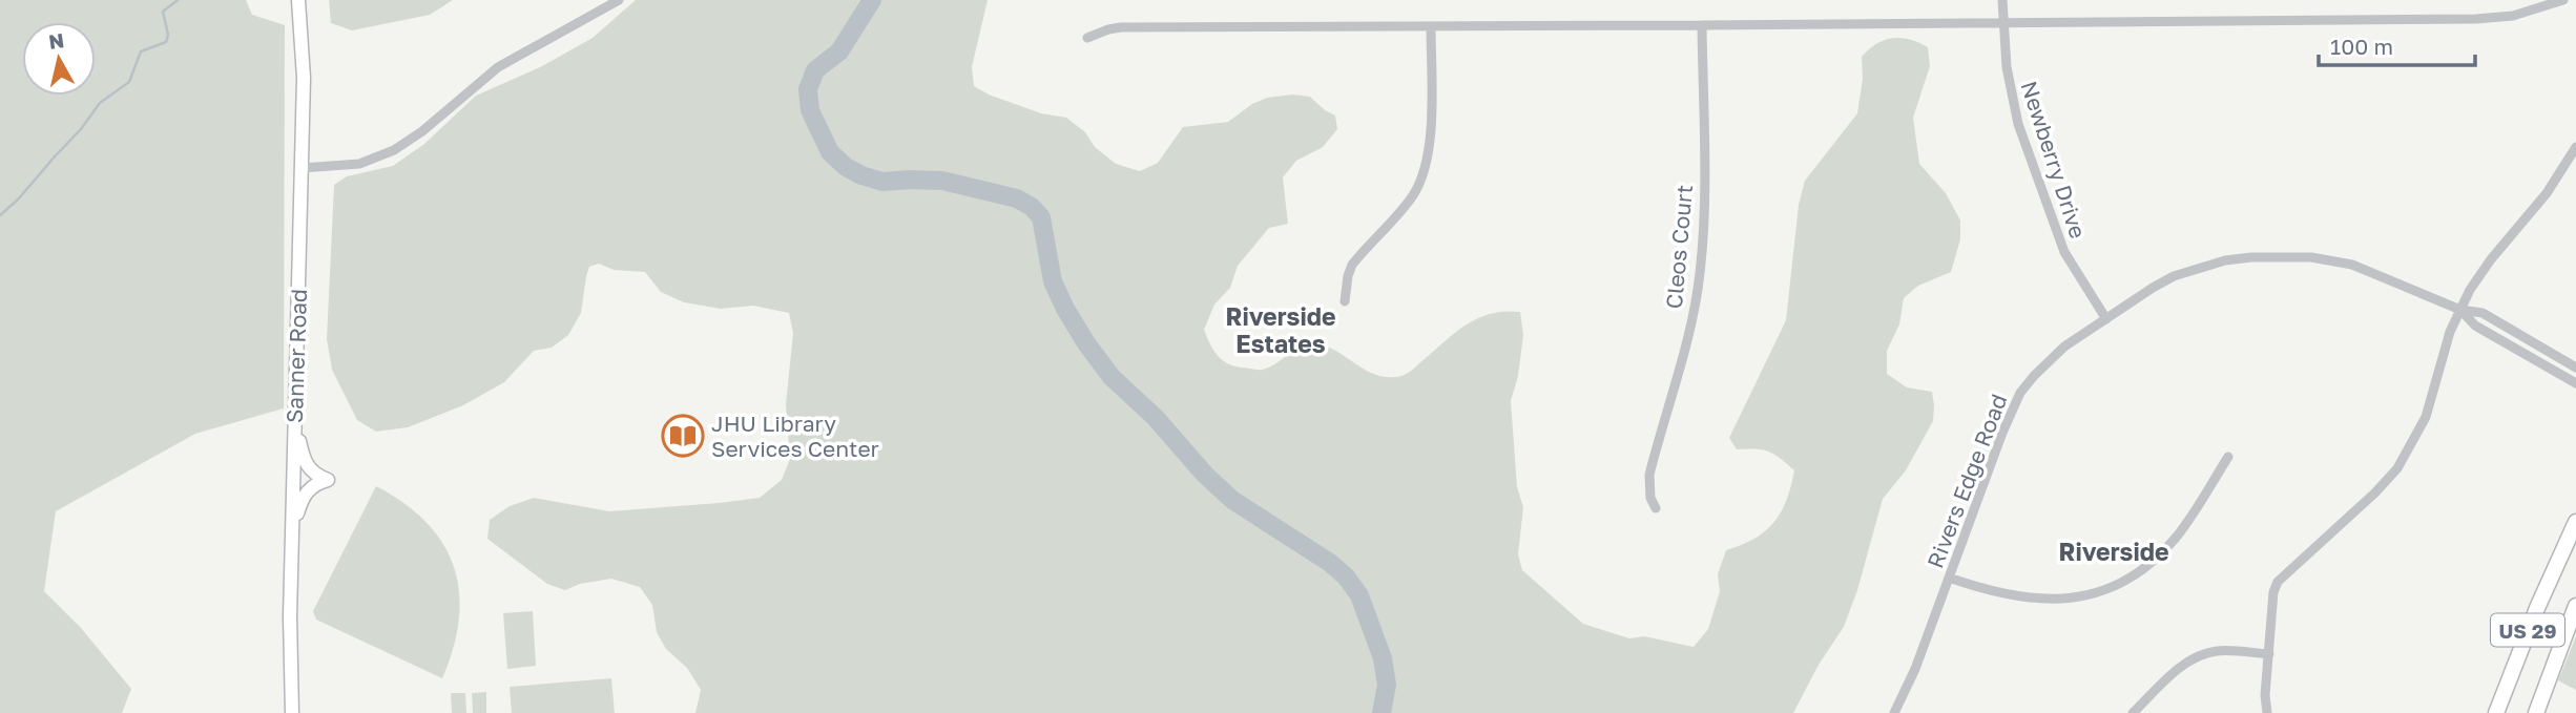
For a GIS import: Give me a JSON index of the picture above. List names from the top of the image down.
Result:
{
  "streets": {
    "highway": ["US 29"],
    "main road": ["Sanner Road"],
    "street": ["Newberry Drive", "Cleos Court", "Rivers Edge Road"]
  },
  "crossings": [
    ["Newberry Drive", "Rivers Edge Road"]
  ],
  "districts": ["Riverside Estates", "Riverside"],
  "places": {
    "library": ["JHU Library Services Center"]
  },
  "scale_bar": "100 m",
  "north": "top"
}
